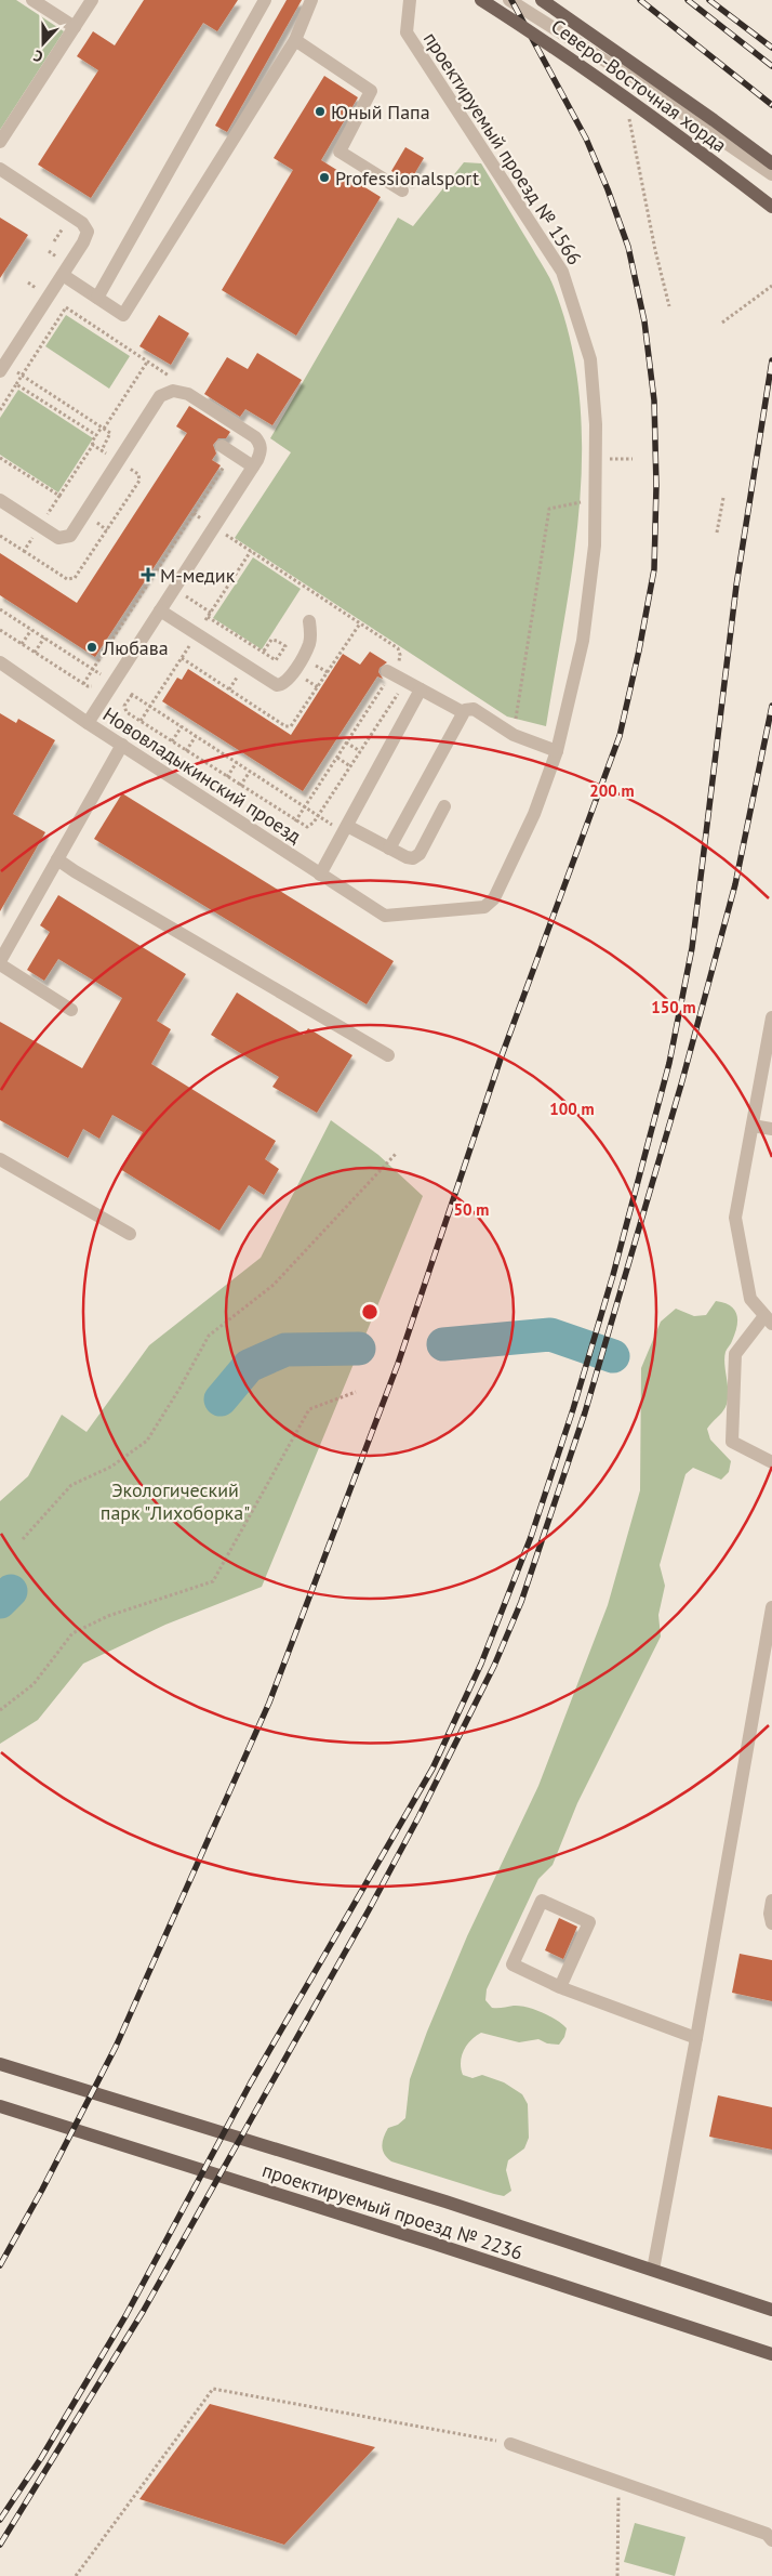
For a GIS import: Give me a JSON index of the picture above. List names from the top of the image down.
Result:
{
  "streets": {
    "main road": ["Северо-Восточная хорда", "проектируемый проезд № 2236"],
    "street": ["проектируемый проезд № 1566", "Нововладыкинский проезд"]
  },
  "crossings": [
    ["проектируемый проезд № 1566", "Нововладыкинский проезд"]
  ],
  "parks": ["Экологический парк \"Лихоборка\""],
  "places": {
    "other": ["Юный Папа", "Professionalsport", "Любава"],
    "health": ["М-медик"]
  },
  "north": "bottom",
  "rings": [
    "200 m",
    "150 m",
    "100 m",
    "50 m"
  ]
}
